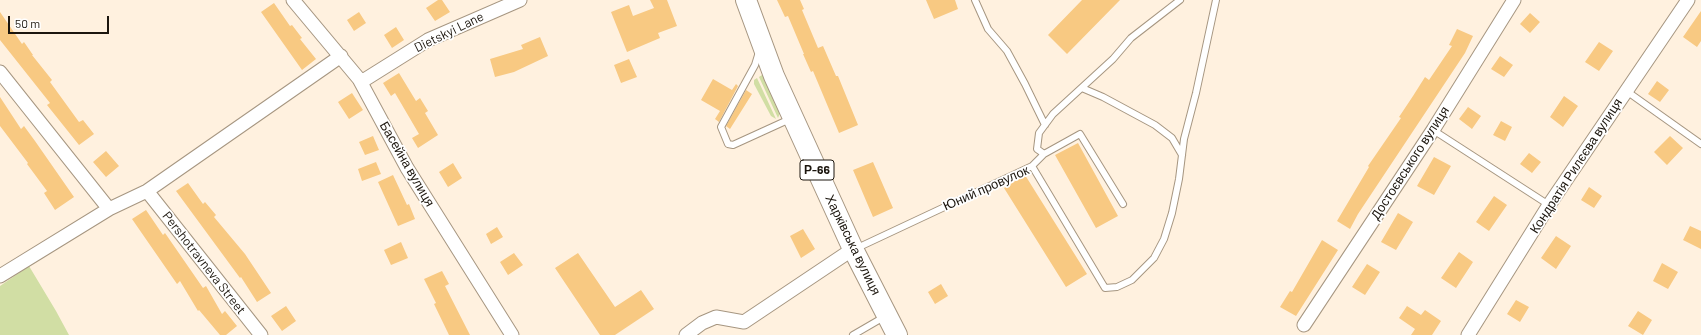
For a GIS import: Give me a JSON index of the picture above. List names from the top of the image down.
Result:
{
  "streets": {
    "main road": ["Р-66", "Харківська вулиця"],
    "street": [
      "Dietskyi Lane",
      "Достоєвського вулиця",
      "Басейна вулиця",
      "Кондратія Рилєєва вулиця",
      "Pershotravneva Street"
    ],
    "lane": ["Юний провулок"]
  },
  "crossings": [
    ["Dietskyi Lane", "Басейна вулиця"],
    ["Юний провулок", "Харківська вулиця"]
  ],
  "scale_bar": "50 m"
}
